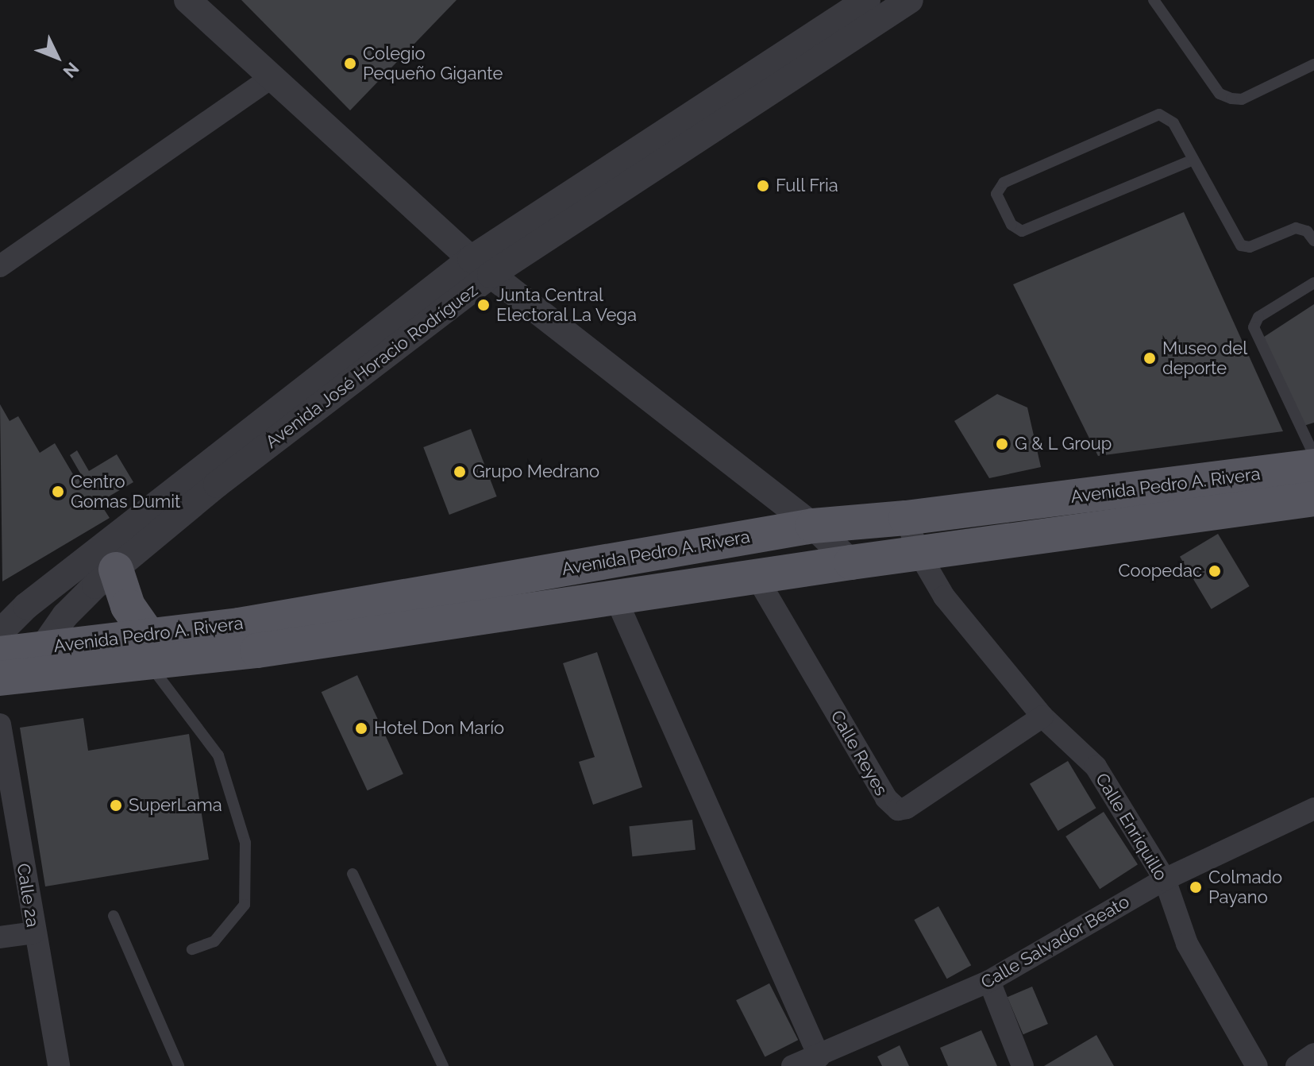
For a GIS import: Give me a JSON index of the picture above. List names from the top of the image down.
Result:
{
  "streets": {
    "main road": ["Avenida Pedro A. Rivera"],
    "street": [
      "Avenida José Horacio Rodríguez",
      "Calle Reyes",
      "Calle Enriquillo",
      "Calle 2a",
      "Calle Salvador Beato"
    ]
  },
  "crossings": [
    ["Avenida José Horacio Rodríguez", "Avenida Pedro A. Rivera"],
    ["Avenida Pedro A. Rivera", "Calle Reyes"],
    ["Avenida Pedro A. Rivera", "Calle Enriquillo"],
    ["Calle Reyes", "Calle Enriquillo"],
    ["Calle Enriquillo", "Calle Salvador Beato"]
  ],
  "places": [
    "Colegio Pequeño Gigante",
    "Full Fria",
    "Junta Central Electoral La Vega",
    "Museo del deporte",
    "G & L Group",
    "Grupo Medrano",
    "Centro Gomas Dumit",
    "Coopedac",
    "Hotel Don Marío",
    "SuperLama",
    "Colmado Payano"
  ],
  "north": "bottom right"
}
